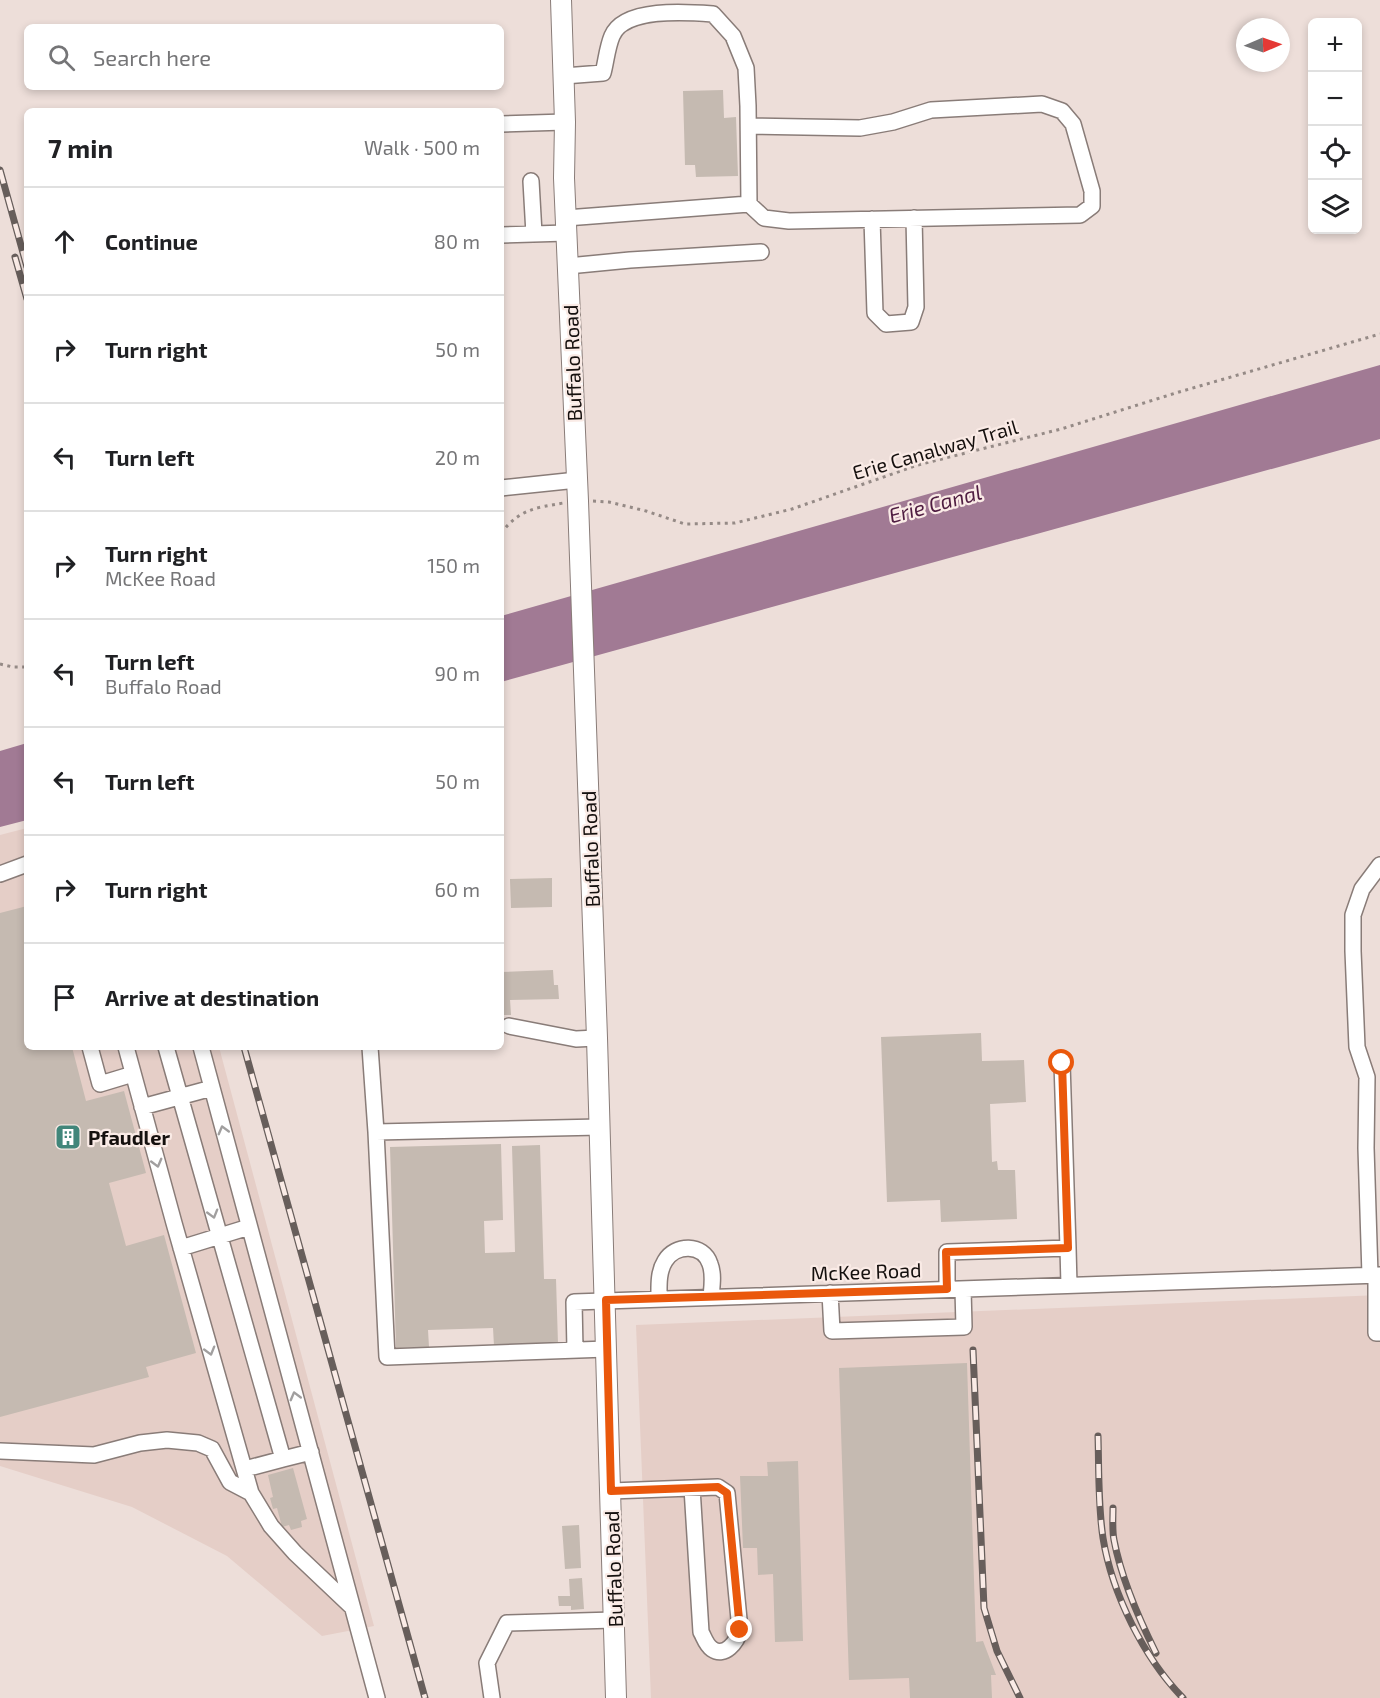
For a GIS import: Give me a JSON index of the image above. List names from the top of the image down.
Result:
{
  "streets": {
    "main road": ["Buffalo Road"],
    "street": ["McKee Road"],
    "path": ["Erie Canalway Trail"]
  },
  "crossings": [
    ["Buffalo Road", "Erie Canalway Trail"],
    ["Buffalo Road", "McKee Road"]
  ],
  "water": ["Erie Canal"],
  "places": {
    "building": ["Pfaudler"]
  },
  "north": "right",
  "page": {
    "map_buttons": ["+", "−"],
    "search": "Search here",
    "heading": ["7 min", "Walk · 500 m"],
    "list": [
      ["Continue", "80 m"],
      ["Turn right", "50 m"],
      ["Turn left", "20 m"],
      ["Turn right", "McKee Road", "150 m"],
      ["Turn left", "Buffalo Road", "90 m"],
      ["Turn left", "50 m"],
      ["Turn right", "60 m"],
      "Arrive at destination"
    ]
  }
}
